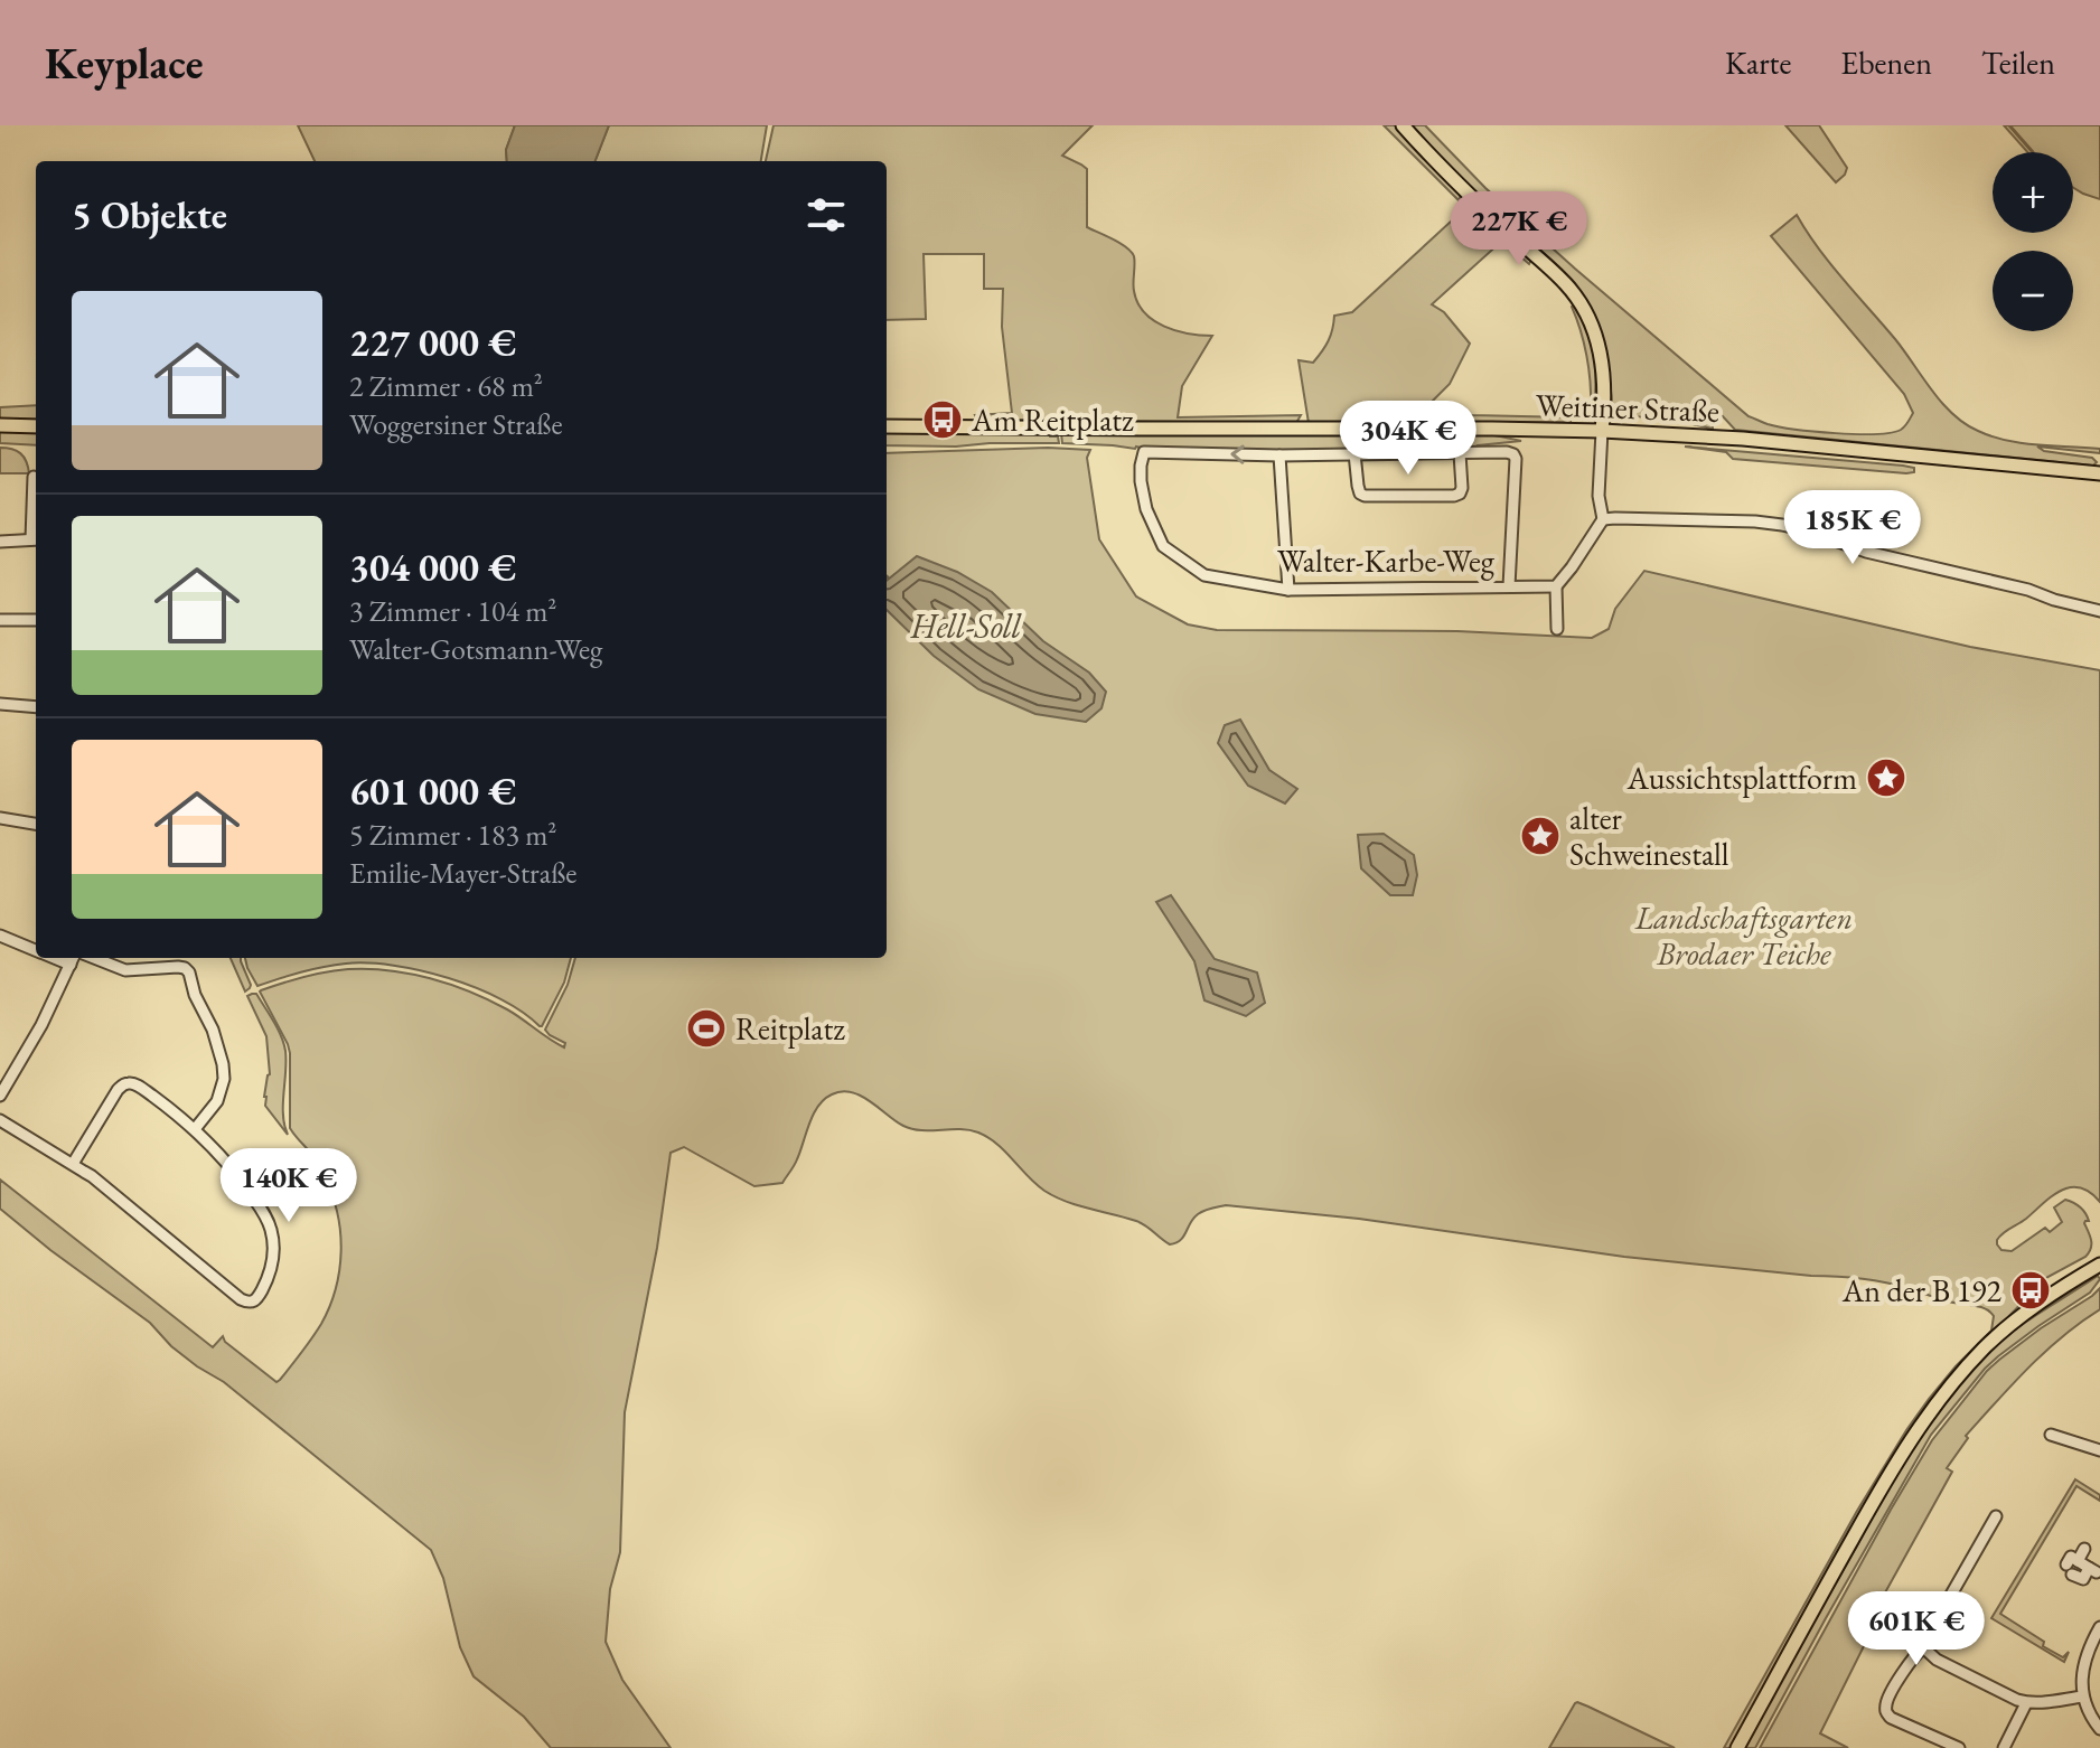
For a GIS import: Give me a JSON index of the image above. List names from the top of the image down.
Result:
{
  "streets": {
    "main road": ["Weitiner Straße"],
    "street": ["Walter-Karbe-Weg"]
  },
  "water": ["Hell-Soll"],
  "parks": ["Landschaftsgarten Brodaer Teiche"],
  "places": {
    "bus stop": ["Am Reitplatz", "An der B 192"],
    "place": ["Aussichtsplattform", "alter Schweinestall"],
    "sports": ["Reitplatz"]
  },
  "page": {
    "header": "Keyplace",
    "nav": ["Karte", "Ebenen", "Teilen"],
    "map_buttons": ["+", "−"],
    "heading": "5 Objekte",
    "price": [
      "227K €",
      "304K €",
      "185K €",
      "140K €",
      "601K €"
    ],
    "list": [
      {
        "name": "227 000 €",
        "note": "2 Zimmer · 68 m² · Woggersiner Straße"
      },
      {
        "name": "304 000 €",
        "note": "3 Zimmer · 104 m² · Walter-Gotsmann-Weg"
      },
      {
        "name": "601 000 €",
        "note": "5 Zimmer · 183 m² · Emilie-Mayer-Straße"
      }
    ]
  }
}
